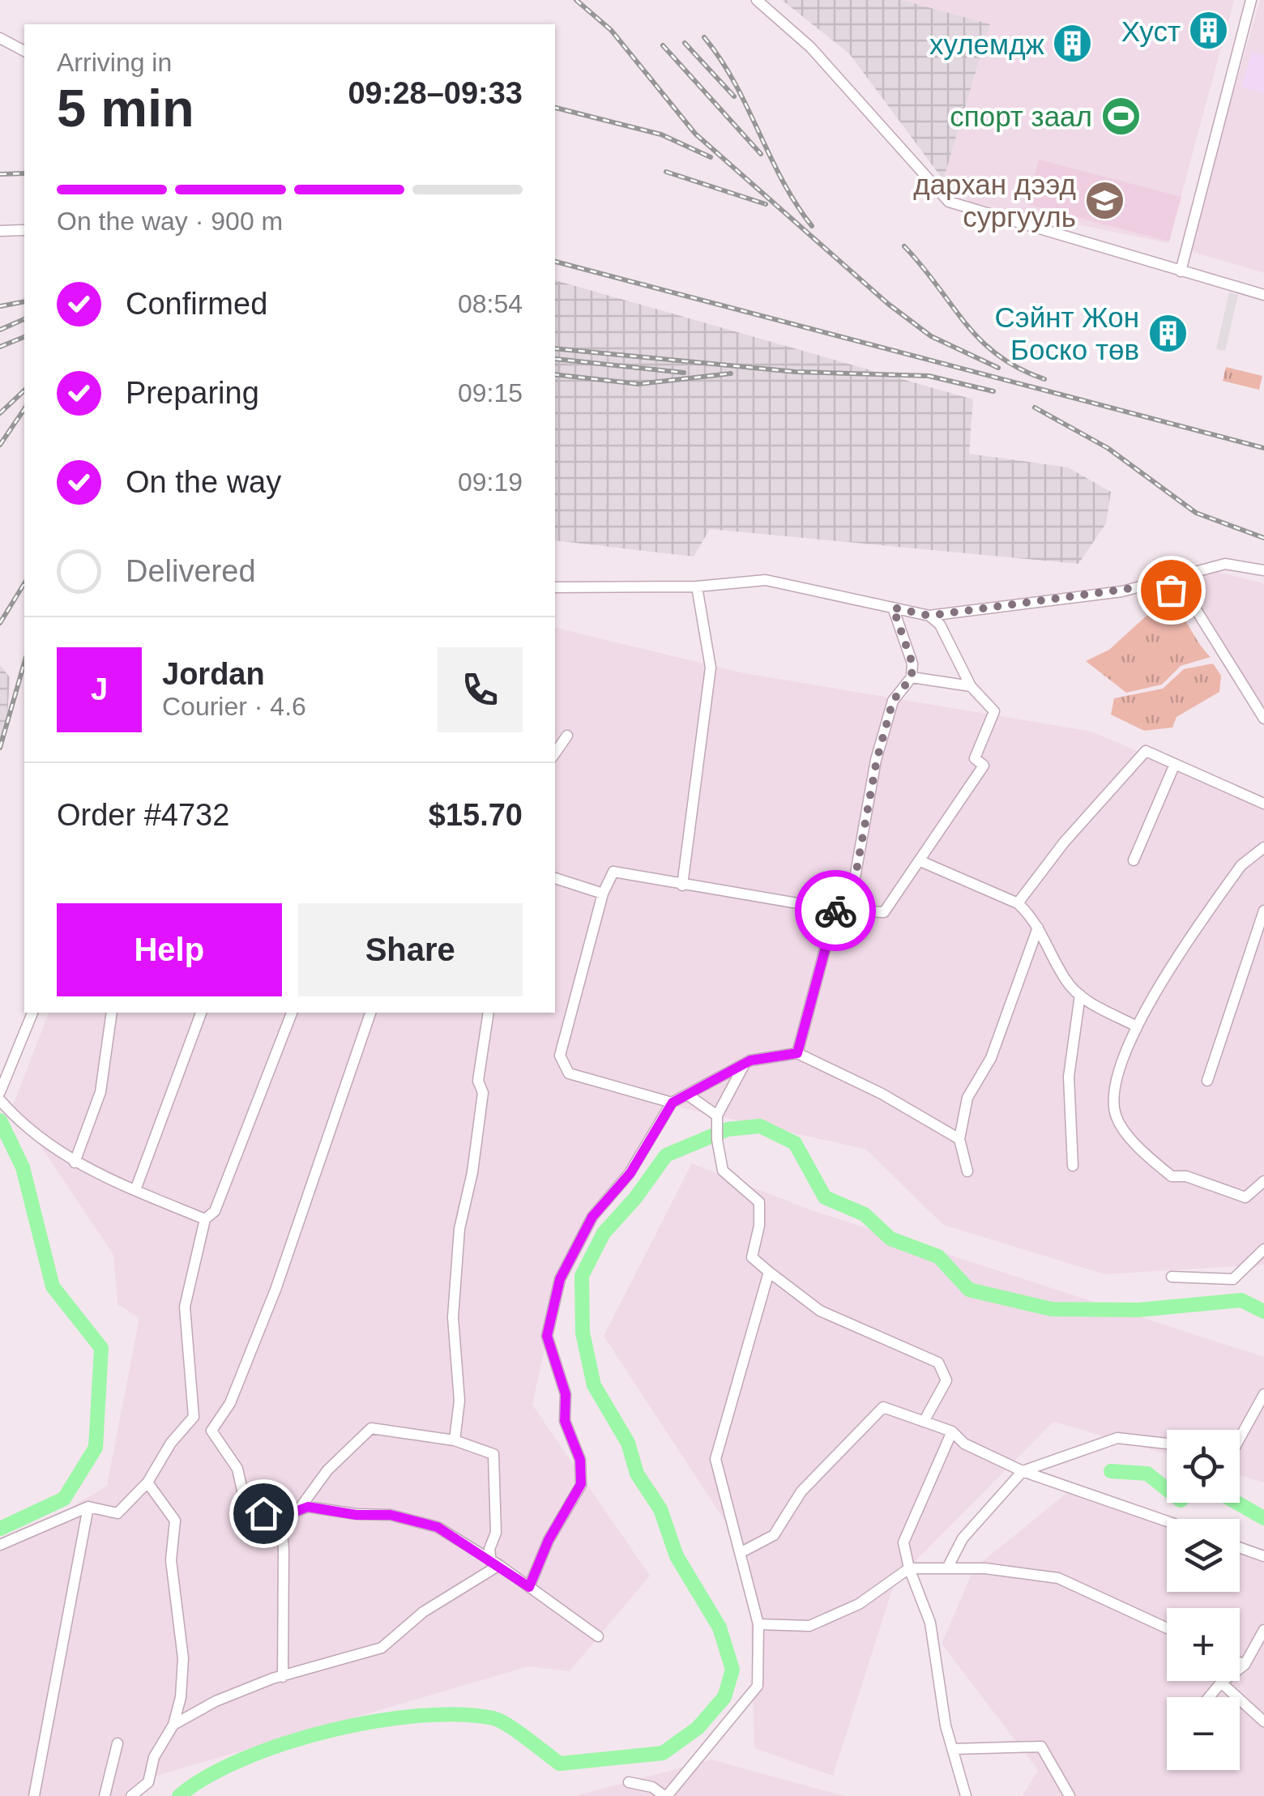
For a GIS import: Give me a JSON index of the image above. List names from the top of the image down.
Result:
{
  "places": {
    "building": ["Хуст", "хулемдж", "Сэйнт Жон Боско төв"],
    "sports": ["спорт заал"],
    "school or university": ["дархан дээд сургууль"]
  },
  "page": {
    "heading": ["5 min", "Arriving in", "09:28–09:33"],
    "panel": [
      "Jordan",
      "Courier · 4.6",
      "Order #4732",
      "$15.70"
    ],
    "bar": "On the way · 900 m",
    "list": [
      ["Confirmed", "08:54"],
      ["Preparing", "09:15"],
      ["On the way", "09:19"],
      "Delivered"
    ],
    "round": "J",
    "buttons": ["Help", "Share"],
    "map_buttons": ["+", "−"]
  }
}
